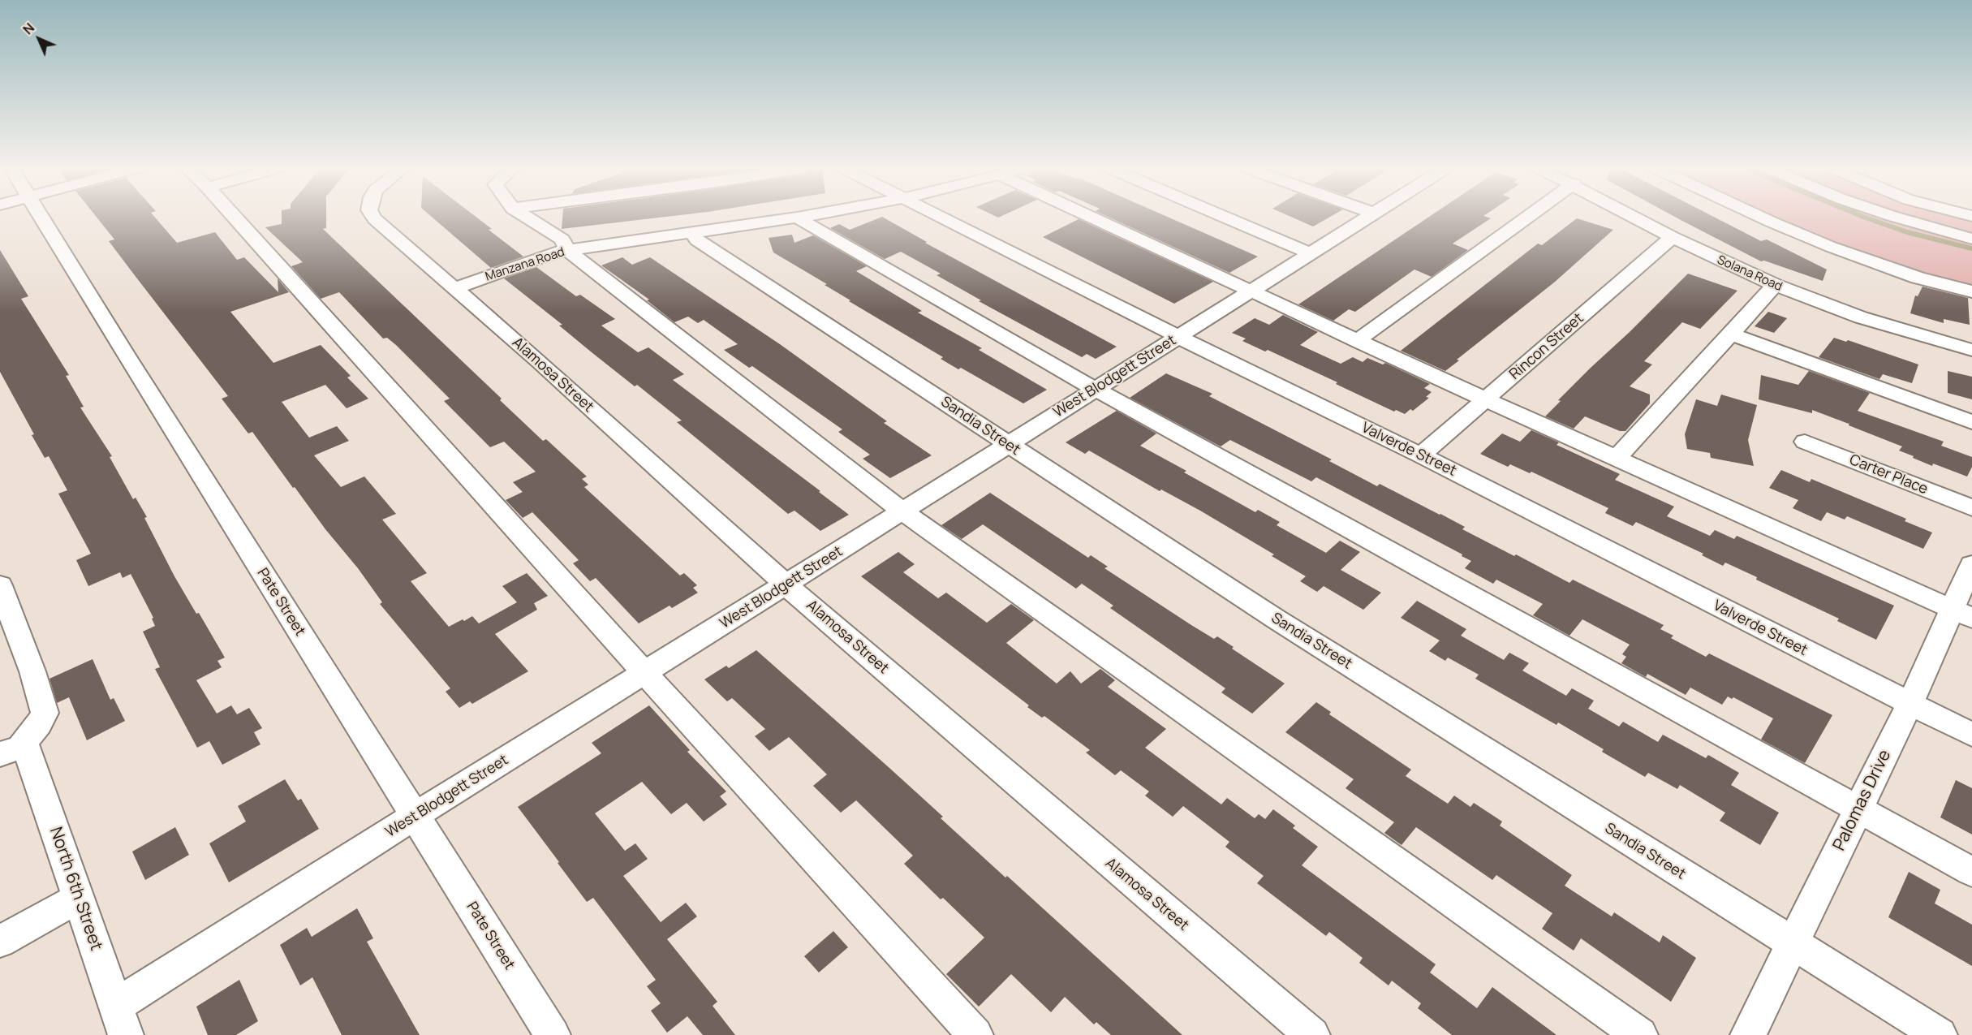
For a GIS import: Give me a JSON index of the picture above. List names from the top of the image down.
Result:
{
  "streets": {
    "street": [
      "Manzana Road",
      "Solana Road",
      "Rincon Street",
      "Alamosa Street",
      "West Blodgett Street",
      "Sandia Street",
      "Valverde Street",
      "Carter Place",
      "Pate Street",
      "Palomas Drive",
      "North 6th Street"
    ]
  },
  "crossings": [
    ["Manzana Road", "Alamosa Street"],
    ["Manzana Road", "Sandia Street"],
    ["Solana Road", "Rincon Street"],
    ["Rincon Street", "Valverde Street"],
    ["Alamosa Street", "West Blodgett Street"],
    ["West Blodgett Street", "Sandia Street"],
    ["West Blodgett Street", "Valverde Street"],
    ["West Blodgett Street", "Pate Street"],
    ["West Blodgett Street", "North 6th Street"],
    ["Sandia Street", "Palomas Drive"],
    ["Valverde Street", "Palomas Drive"]
  ],
  "north": "top left"
}
